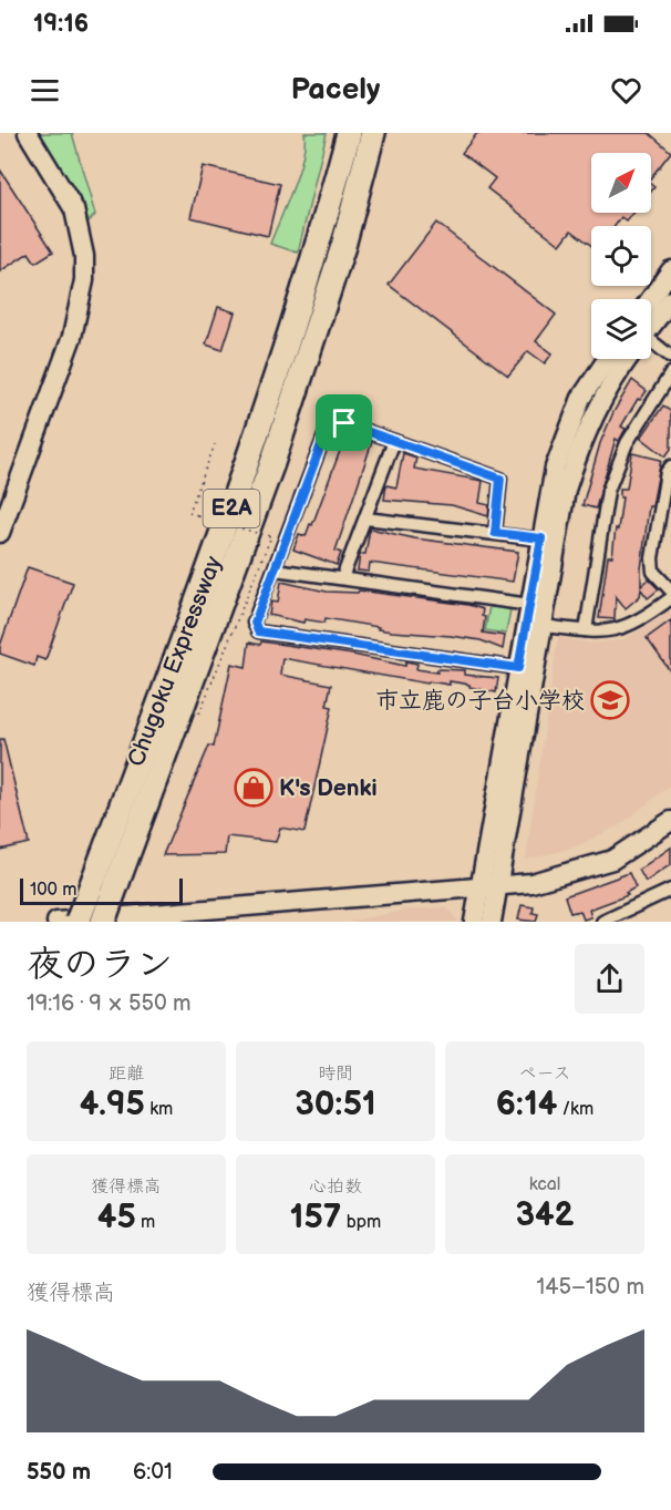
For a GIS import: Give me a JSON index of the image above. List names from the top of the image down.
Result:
{
  "streets": {
    "highway": ["E2A", "Chugoku Expressway"]
  },
  "places": {
    "school or university": ["市立鹿の子台小学校"],
    "shop": ["K's Denki"]
  },
  "scale_bar": "100 m",
  "north": "top right",
  "page": {
    "status": "19:16",
    "header": "Pacely",
    "scale": "100 m",
    "heading": ["夜のラン", "19:16 · 9 × 550 m"],
    "stats": [
      ["距離", "4.95 km"],
      ["時間", "30:51"],
      ["ペース", "6:14 /km"],
      ["獲得標高", "45 m"],
      ["心拍数", "157 bpm"],
      ["kcal", "342"]
    ],
    "chart": ["獲得標高", "145–150 m"],
    "list": [
      {
        "name": "550 m",
        "note": "6:01"
      }
    ]
  }
}
